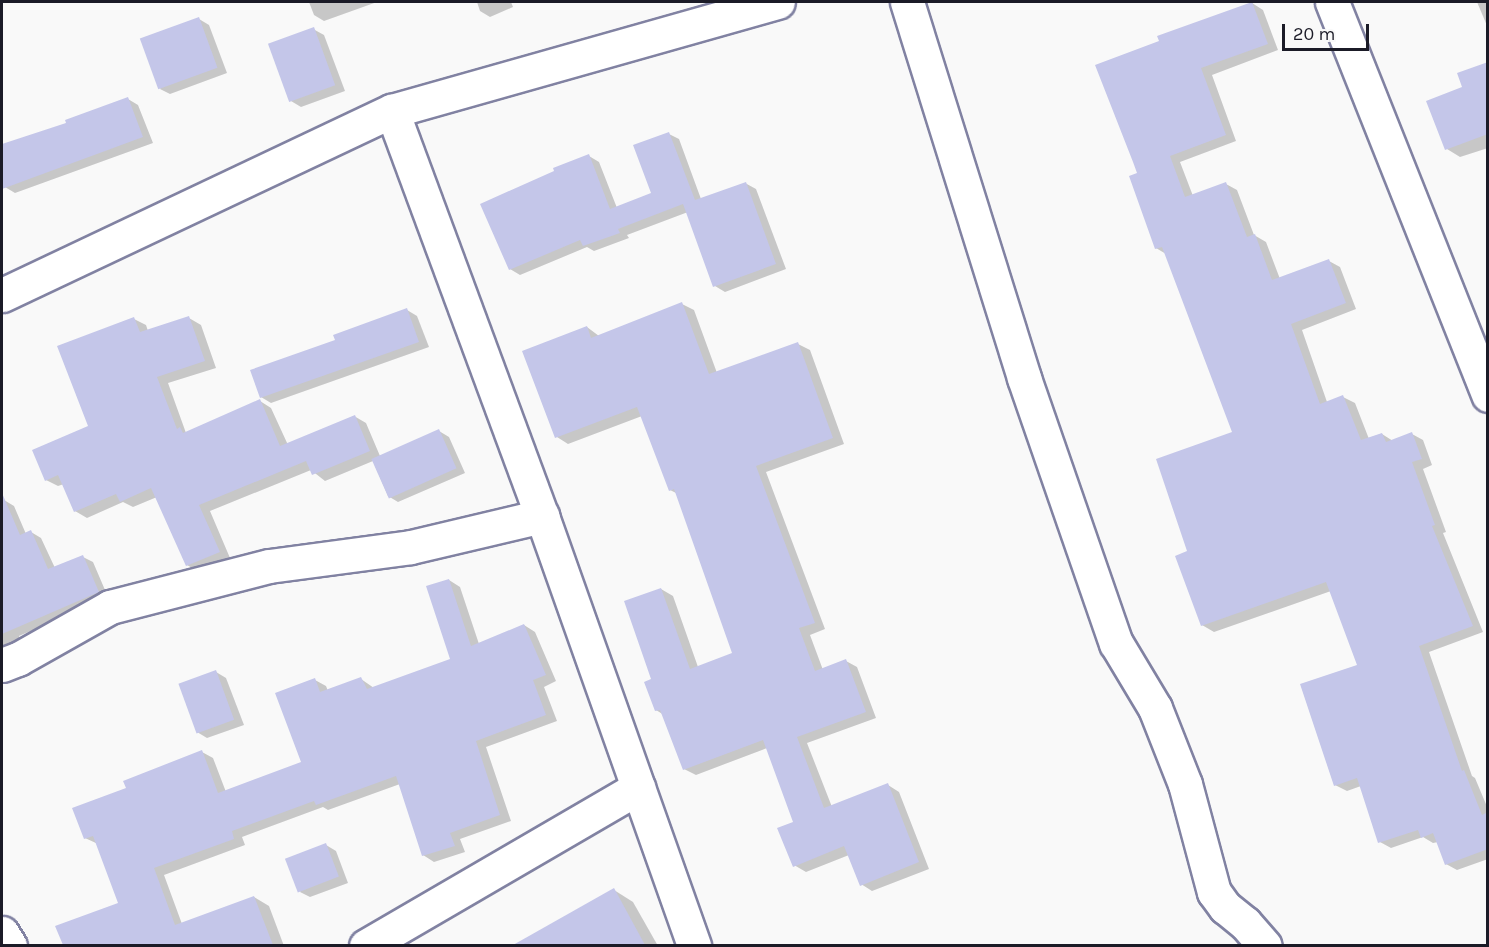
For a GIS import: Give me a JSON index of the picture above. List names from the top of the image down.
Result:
{
  "scale_bar": "20 m"
}
